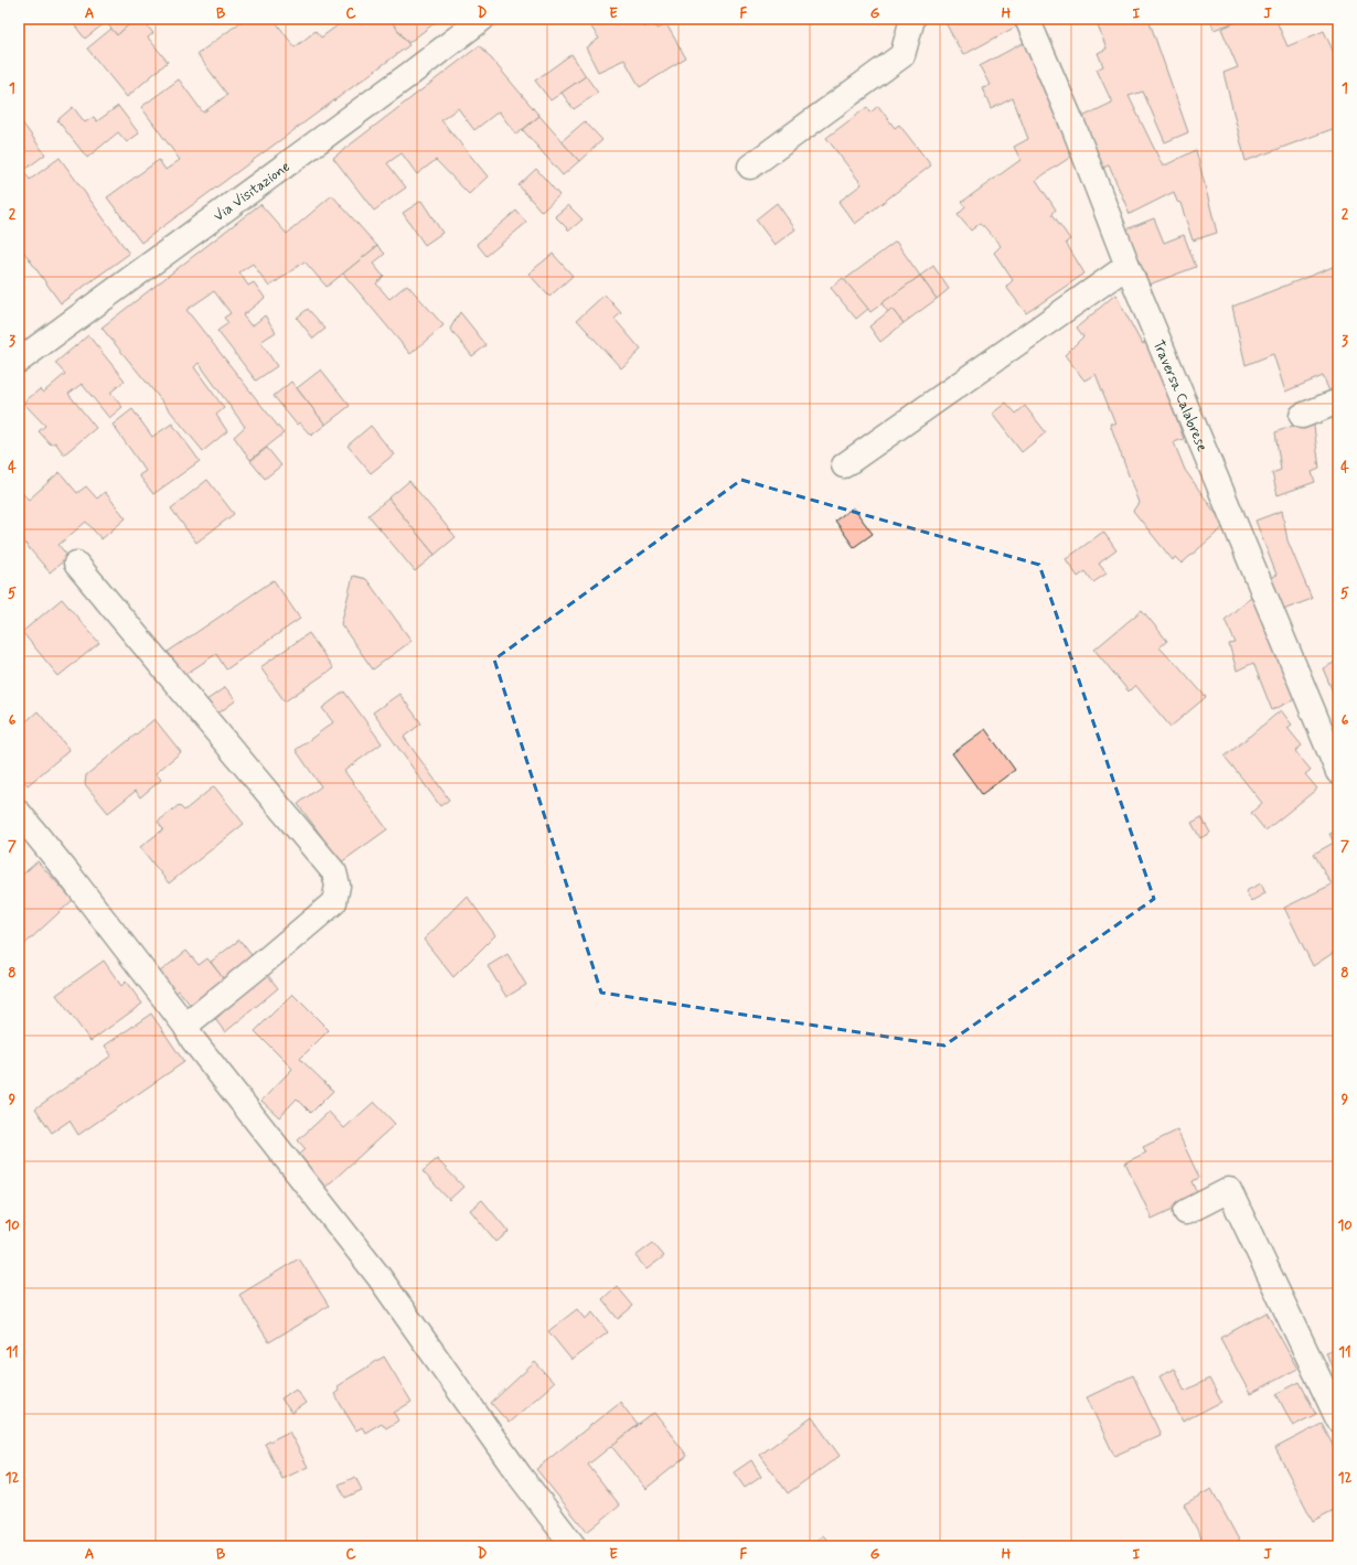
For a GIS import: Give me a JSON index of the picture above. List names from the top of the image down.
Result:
{
  "streets": {
    "street": ["Via Visitazione", "Traversa Calabrese"]
  },
  "grid": {
    "columns": [
      "A",
      "B",
      "C",
      "D",
      "E",
      "F",
      "G",
      "H",
      "I",
      "J"
    ],
    "rows": [
      "1",
      "2",
      "3",
      "4",
      "5",
      "6",
      "7",
      "8",
      "9",
      "10",
      "11",
      "12"
    ]
  }
}
